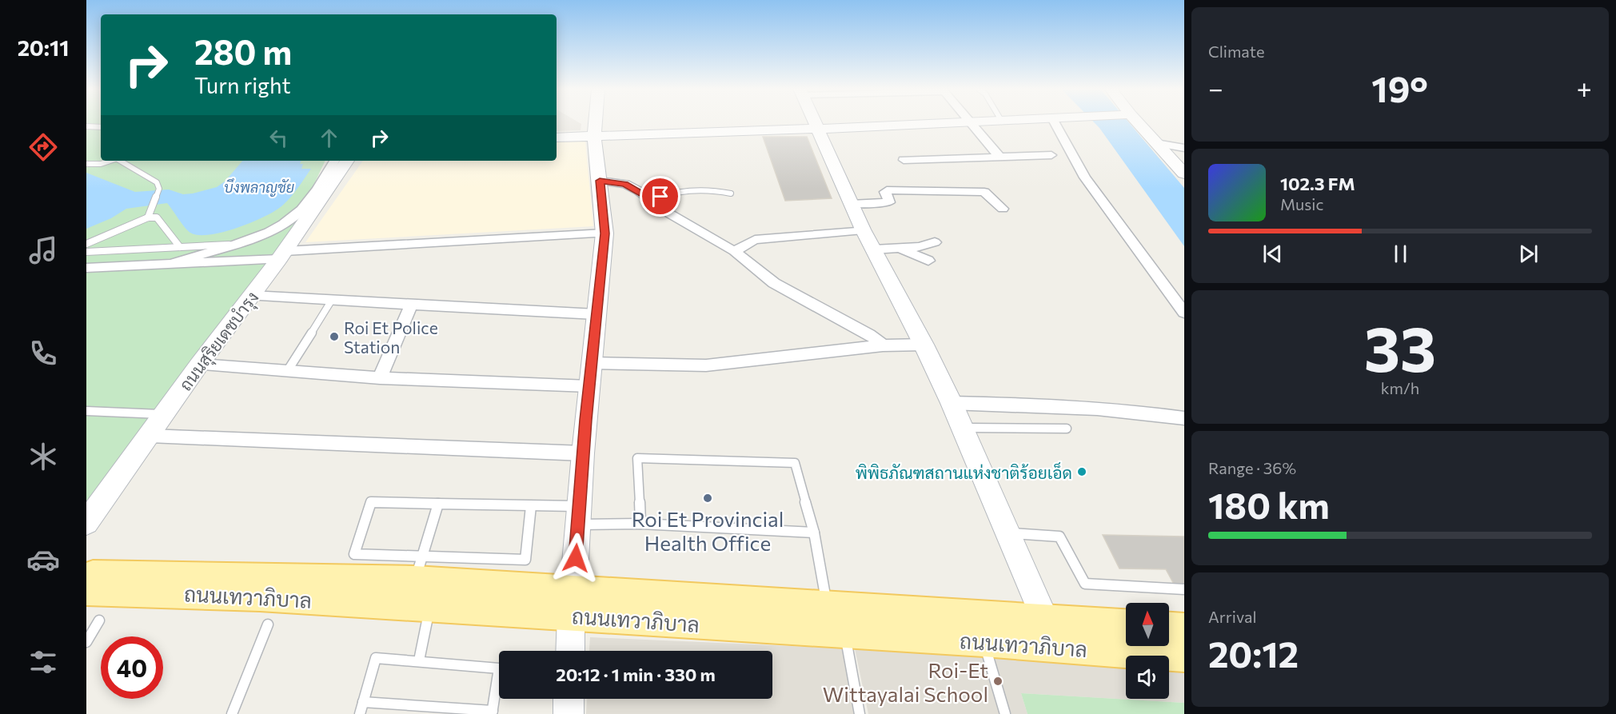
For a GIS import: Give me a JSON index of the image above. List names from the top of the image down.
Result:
{
  "streets": {
    "main road": ["ถนนเทวาภิบาล"],
    "street": ["ถนนสุริยเดชบำรุง"]
  },
  "water": ["บึงพลาญชัย"],
  "places": [
    "Roi Et Police Station",
    "พิพิธภัณฑสถานแห่งชาติร้อยเอ็ด",
    "Roi Et Provincial Health Office",
    "Roi-Et Wittayalai School"
  ],
  "north": "top",
  "page": {
    "tabs": "20:11",
    "tile": [
      "Climate",
      ["33", "km/h"],
      ["Range · 36%", "180 km"],
      ["Arrival", "20:12"]
    ],
    "turn": ["280 m", "Turn right"],
    "heat": ["−", "19°", "+"],
    "song": ["102.3 FM", "Music"],
    "limit": "40",
    "trip": "20:12 · 1 min · 330 m"
  }
}
